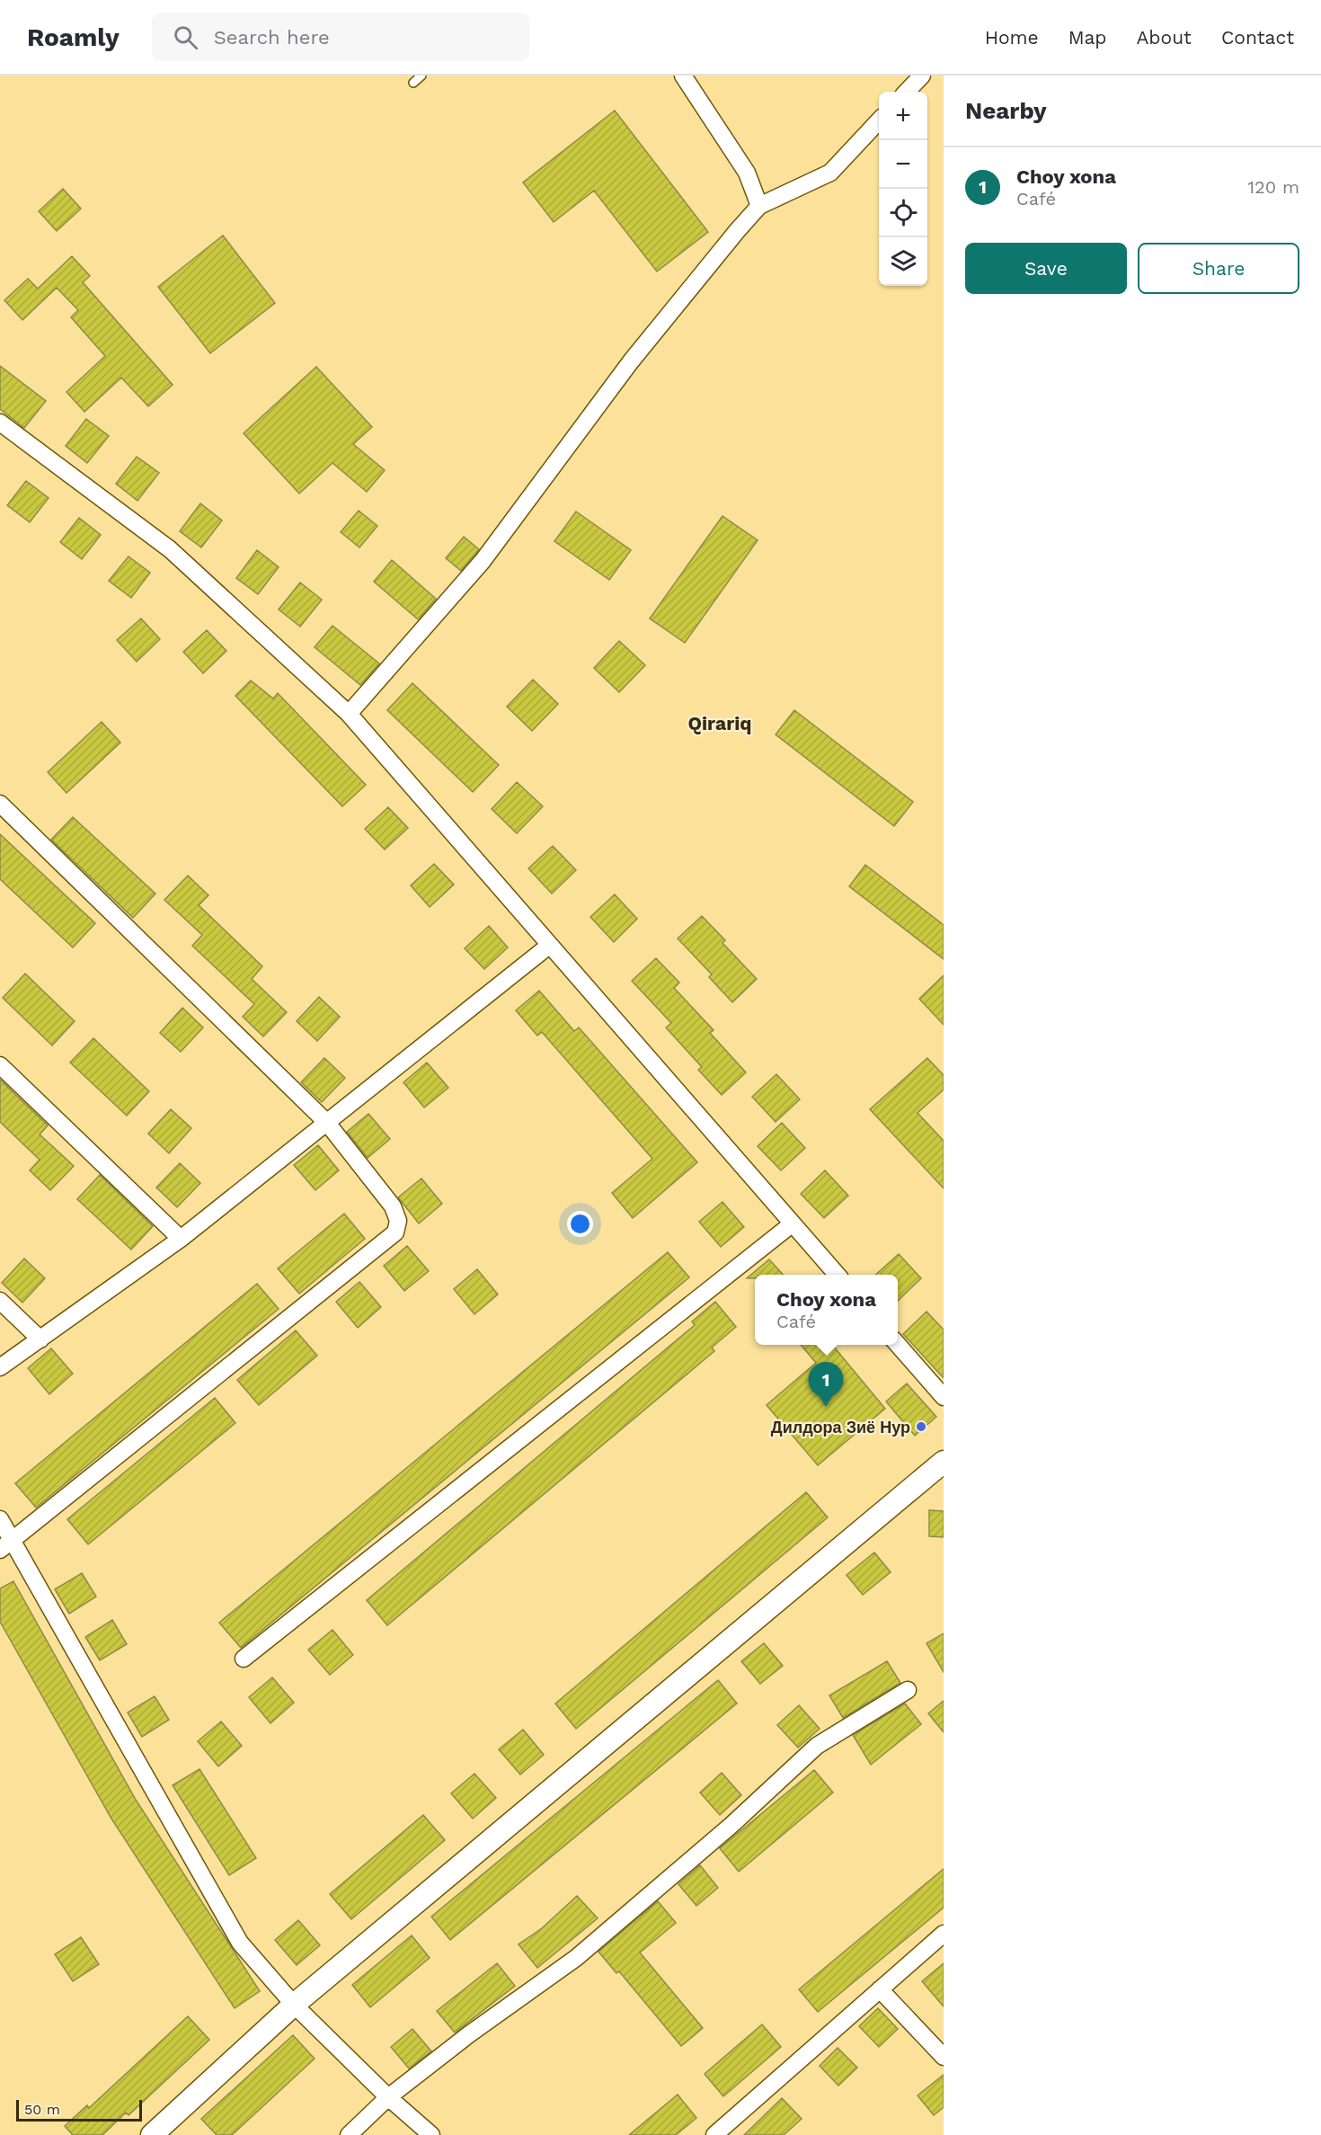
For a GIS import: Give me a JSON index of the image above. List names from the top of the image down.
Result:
{
  "districts": ["Qirariq"],
  "places": ["Дилдора Зиё Нур"],
  "scale_bar": "50 m",
  "page": {
    "header": "Roamly",
    "search": "Search here",
    "nav": [
      "Home",
      "Map",
      "About",
      "Contact"
    ],
    "heading": "Nearby",
    "map_buttons": ["+", "−"],
    "list": [
      {
        "mark": "1",
        "name": "Choy xona",
        "note": "Café",
        "value": "120 m"
      }
    ],
    "buttons": ["Save", "Share"],
    "popup": ["Choy xona", "Café"],
    "pins": "1",
    "scale": "50 m"
  }
}
